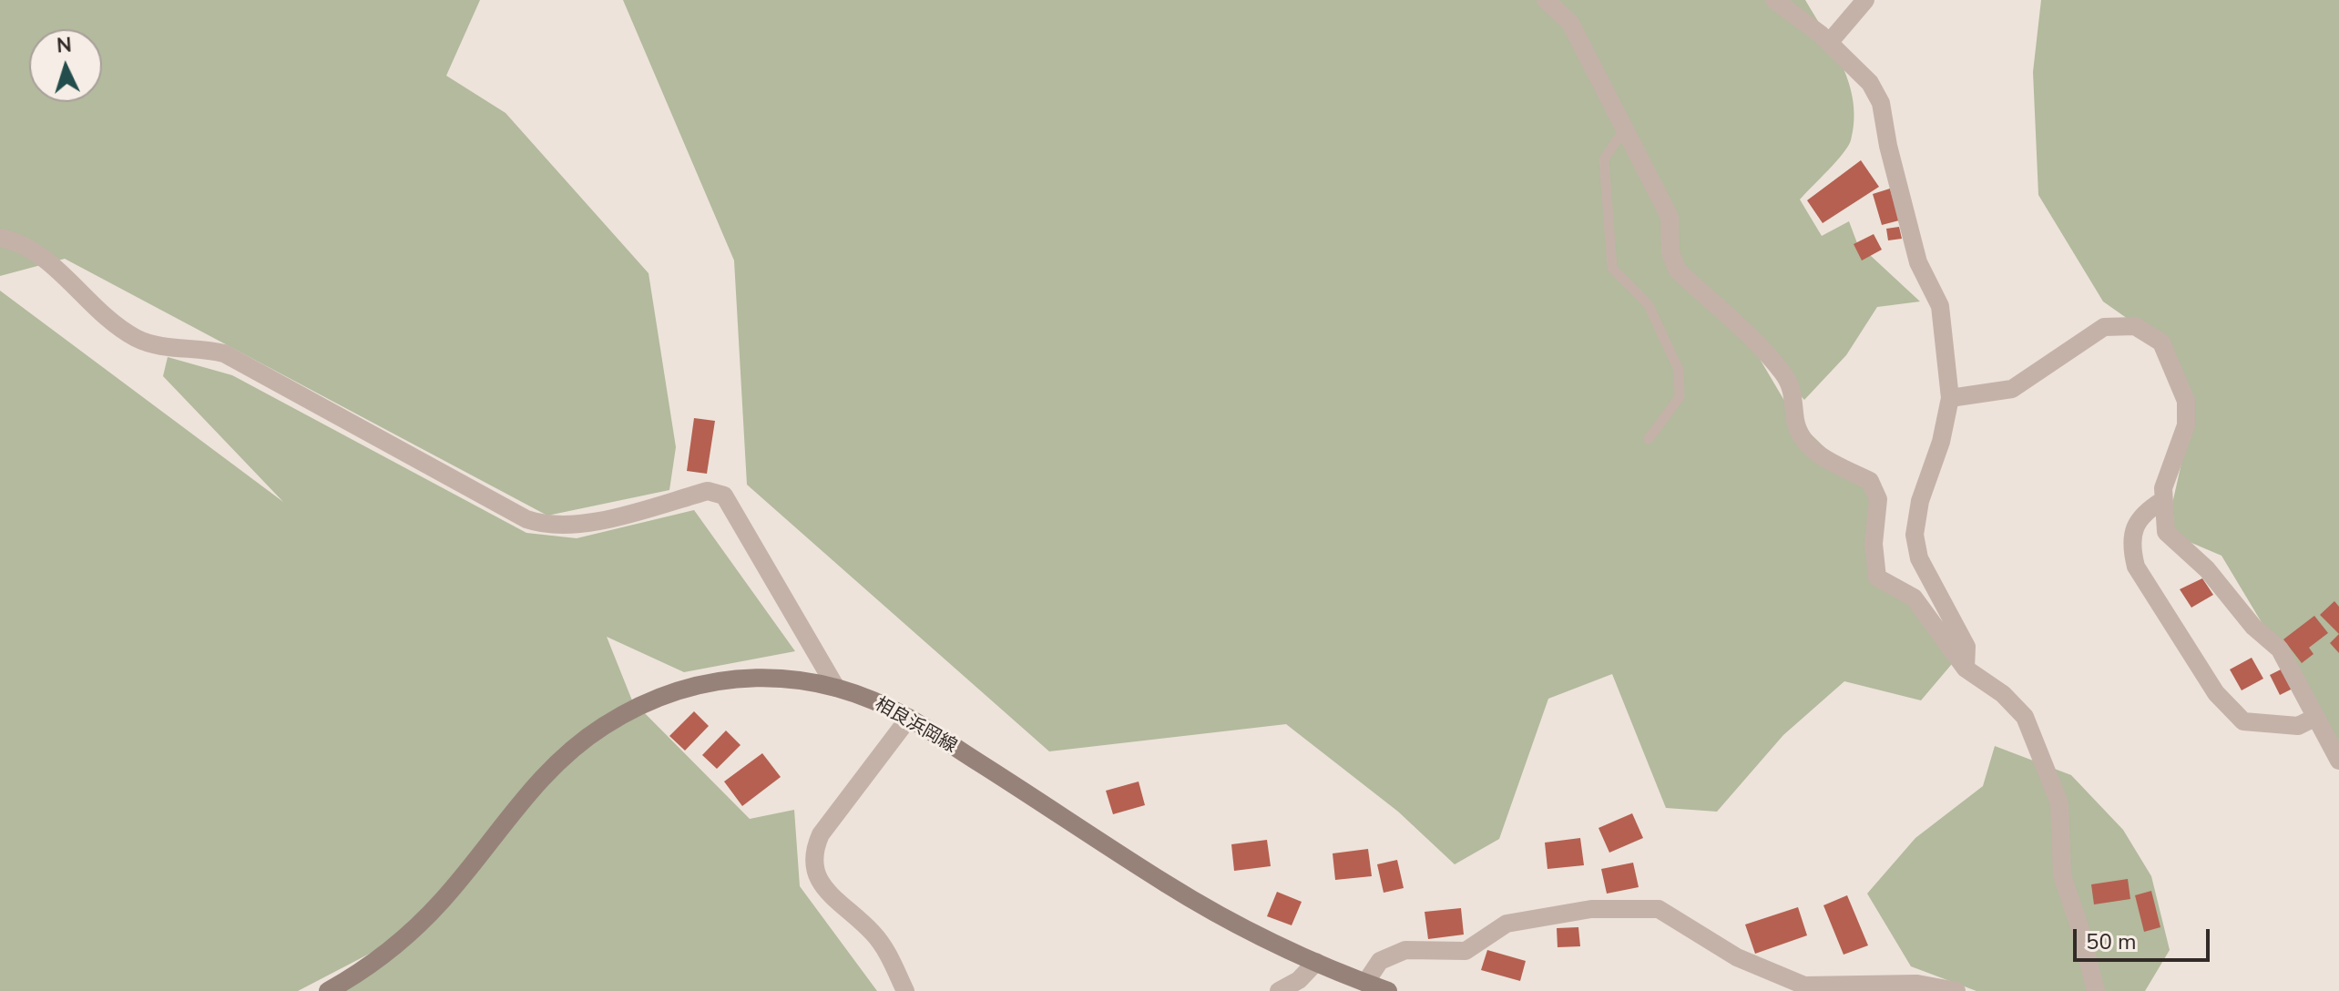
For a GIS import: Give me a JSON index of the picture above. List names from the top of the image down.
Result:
{
  "streets": {
    "main road": ["相良浜岡線"]
  },
  "scale_bar": "50 m",
  "north": "top"
}
